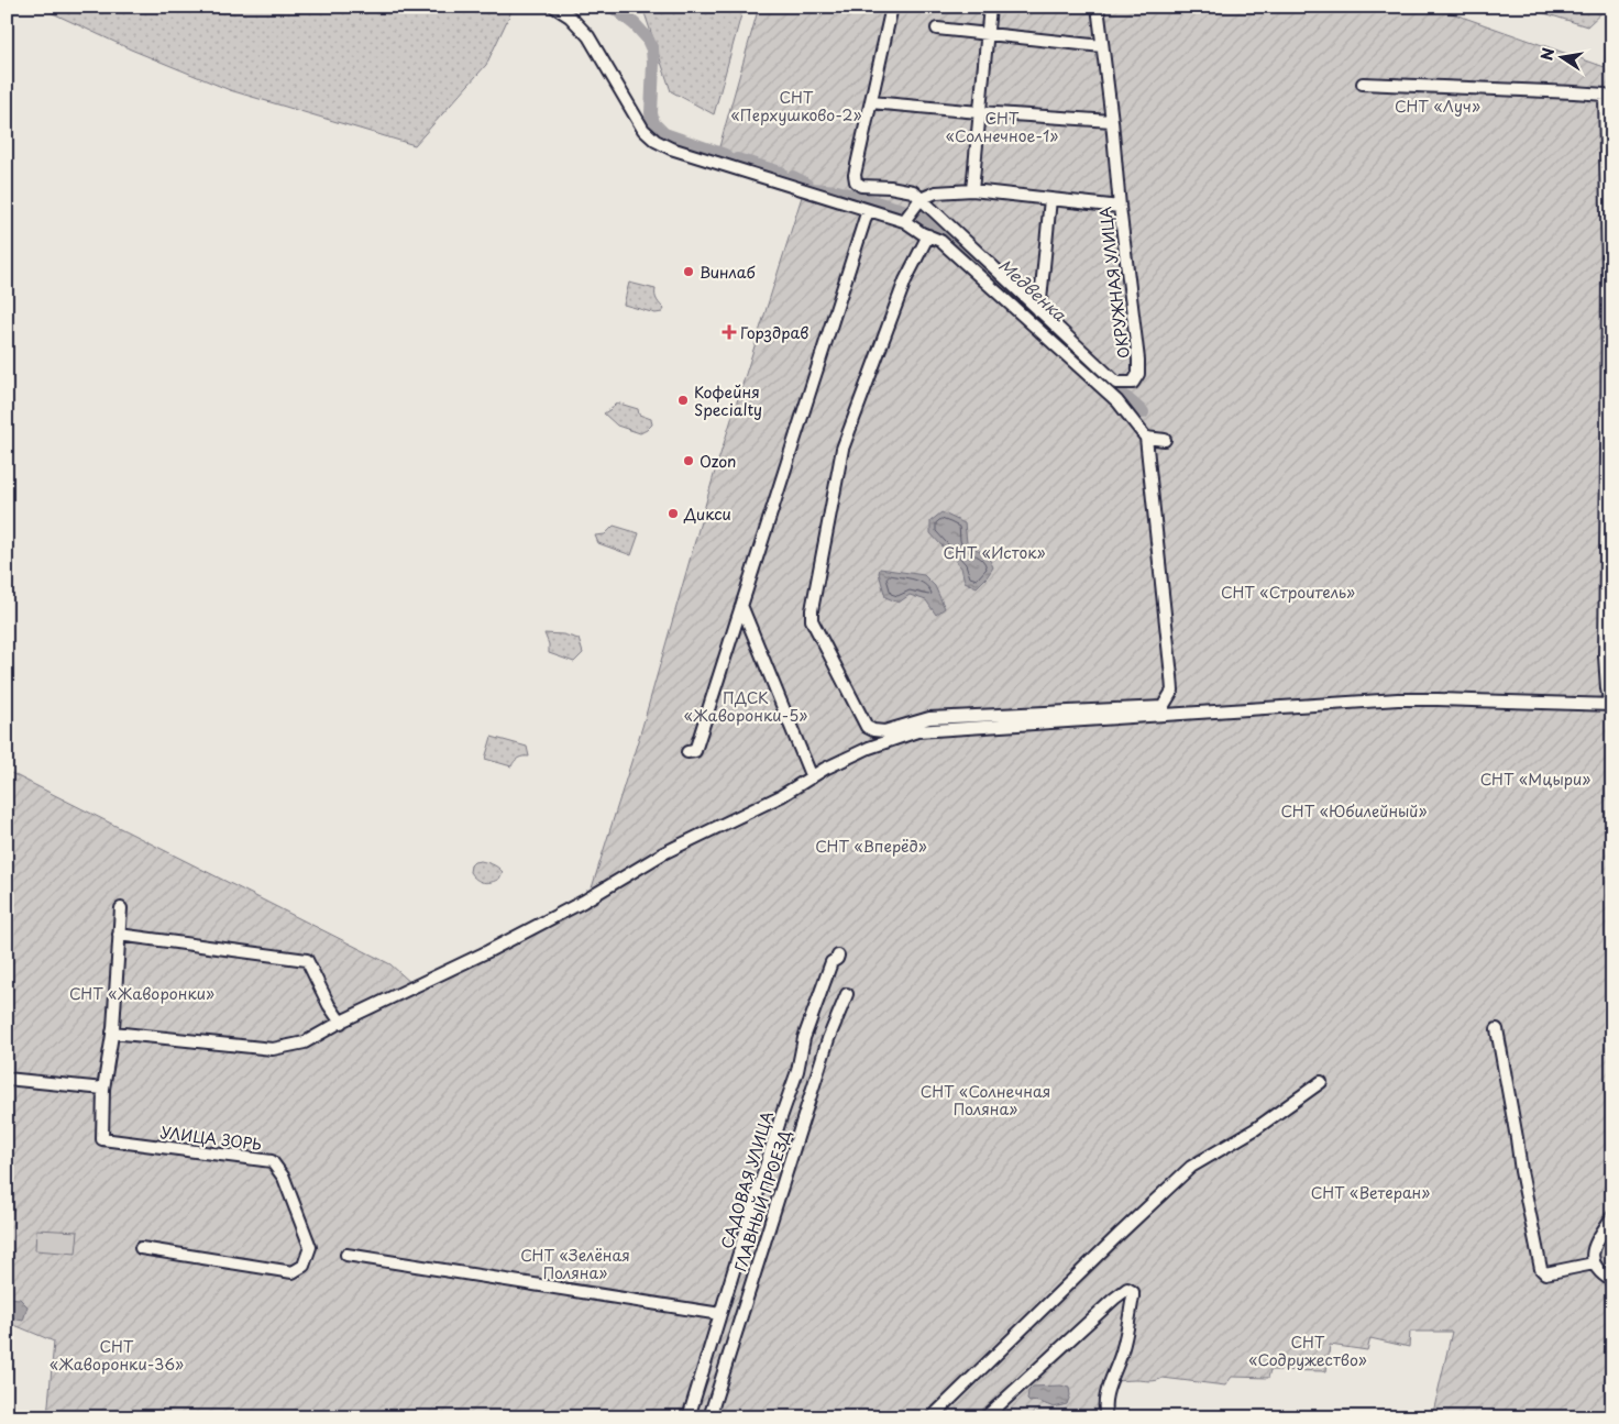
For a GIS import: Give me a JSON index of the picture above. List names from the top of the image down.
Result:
{
  "streets": {
    "street": [
      "ОКРУЖНАЯ УЛИЦА",
      "УЛИЦА ЗОРЬ",
      "САДОВАЯ УЛИЦА",
      "ГЛАВНЫЙ ПРОЕЗД"
    ]
  },
  "water": ["Медвенка"],
  "parks": [
    "СНТ «Перхушково-2»",
    "СНТ «Луч»",
    "СНТ «Солнечное-1»",
    "СНТ «Исток»",
    "СНТ «Строитель»",
    "ПДСК «Жаворонки-5»",
    "СНТ «Мцыри»",
    "СНТ «Юбилейный»",
    "СНТ «Вперёд»",
    "СНТ «Жаворонки»",
    "СНТ «Солнечная Поляна»",
    "СНТ «Ветеран»",
    "СНТ «Зелёная Поляна»",
    "СНТ «Содружество»",
    "СНТ «Жаворонки-36»"
  ],
  "places": {
    "other": [
      "Винлаб",
      "Кофейня Specialty",
      "Ozon",
      "Дикси"
    ],
    "health": ["Горздрав"]
  },
  "north": "left"
}
